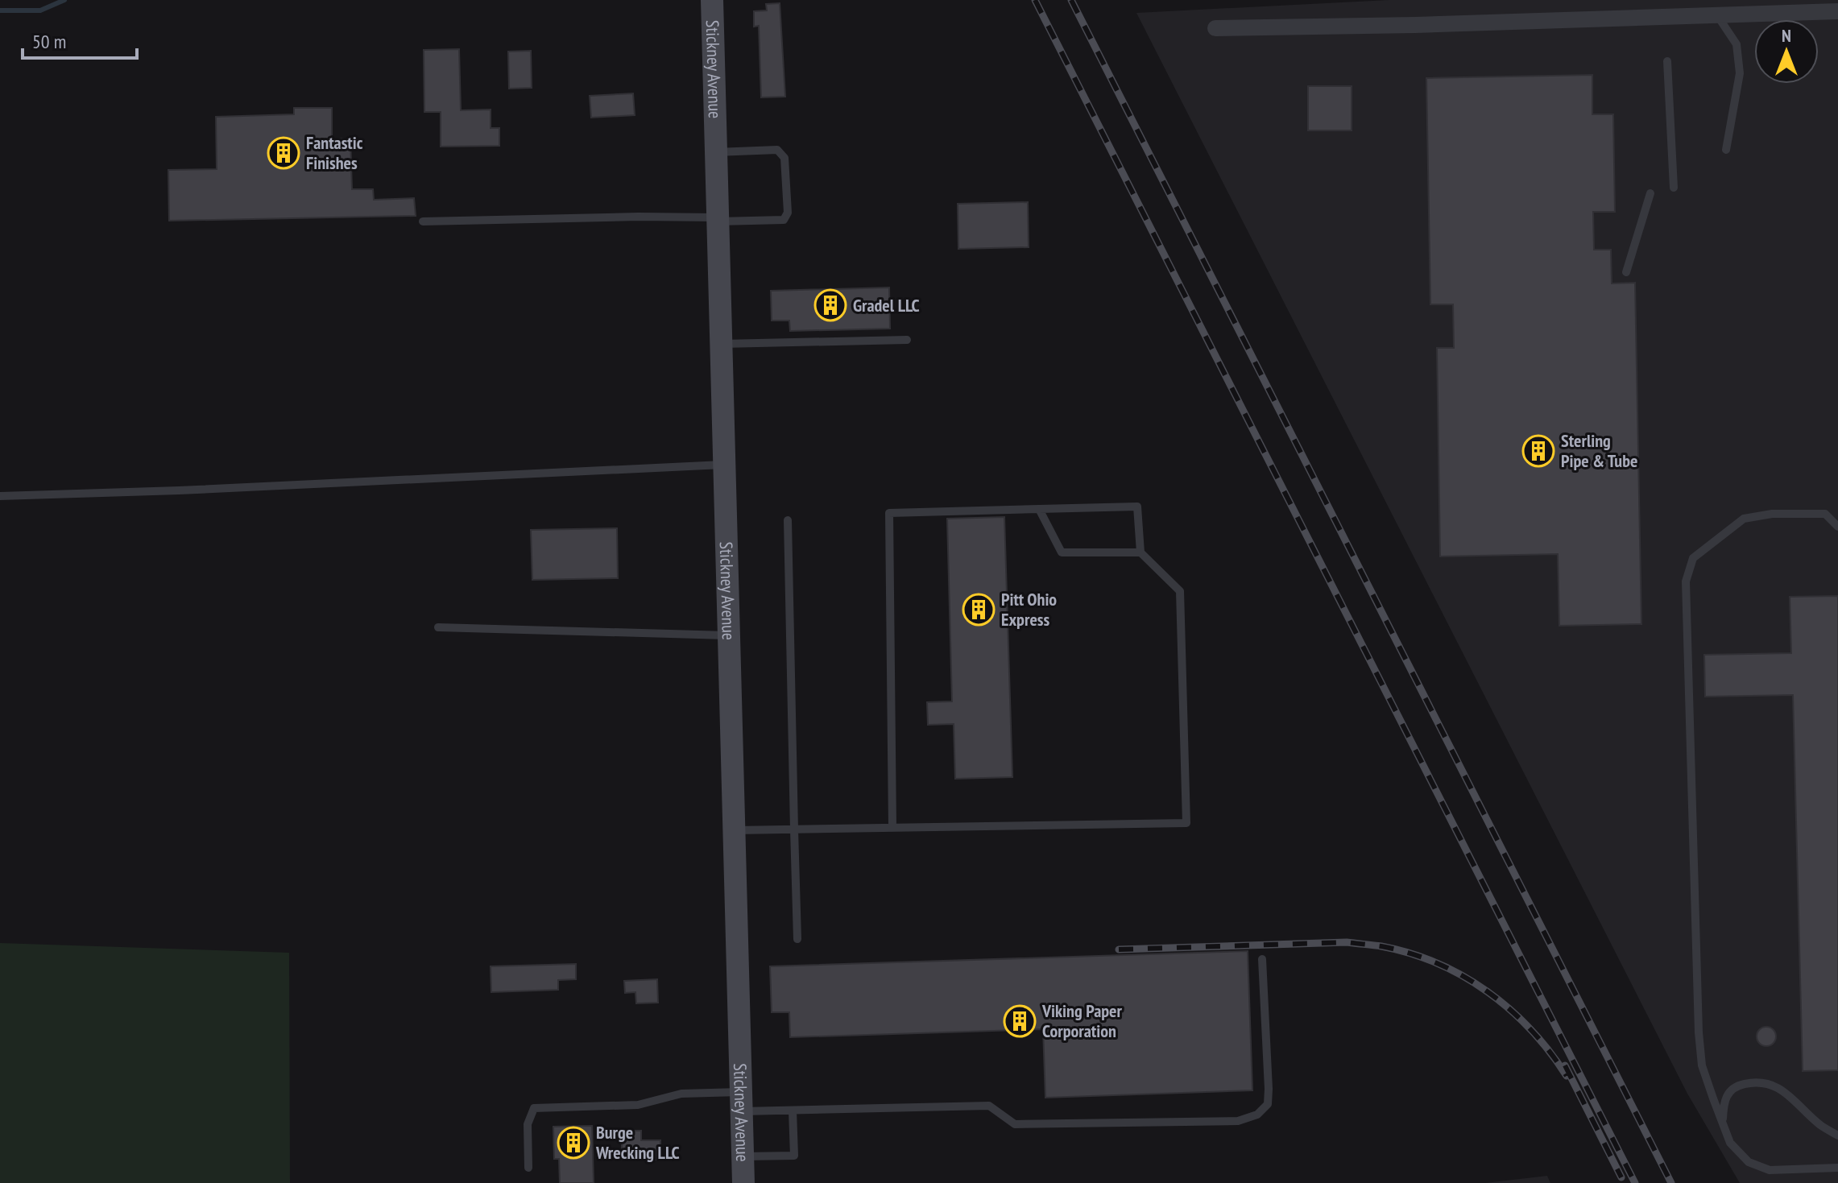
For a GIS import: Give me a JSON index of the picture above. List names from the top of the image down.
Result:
{
  "streets": {
    "street": ["Stickney Avenue"]
  },
  "places": {
    "building": [
      "Fantastic Finishes",
      "Gradel LLC",
      "Sterling Pipe & Tube",
      "Pitt Ohio Express",
      "Viking Paper Corporation",
      "Burge Wrecking LLC"
    ]
  },
  "scale_bar": "50 m",
  "north": "top"
}
